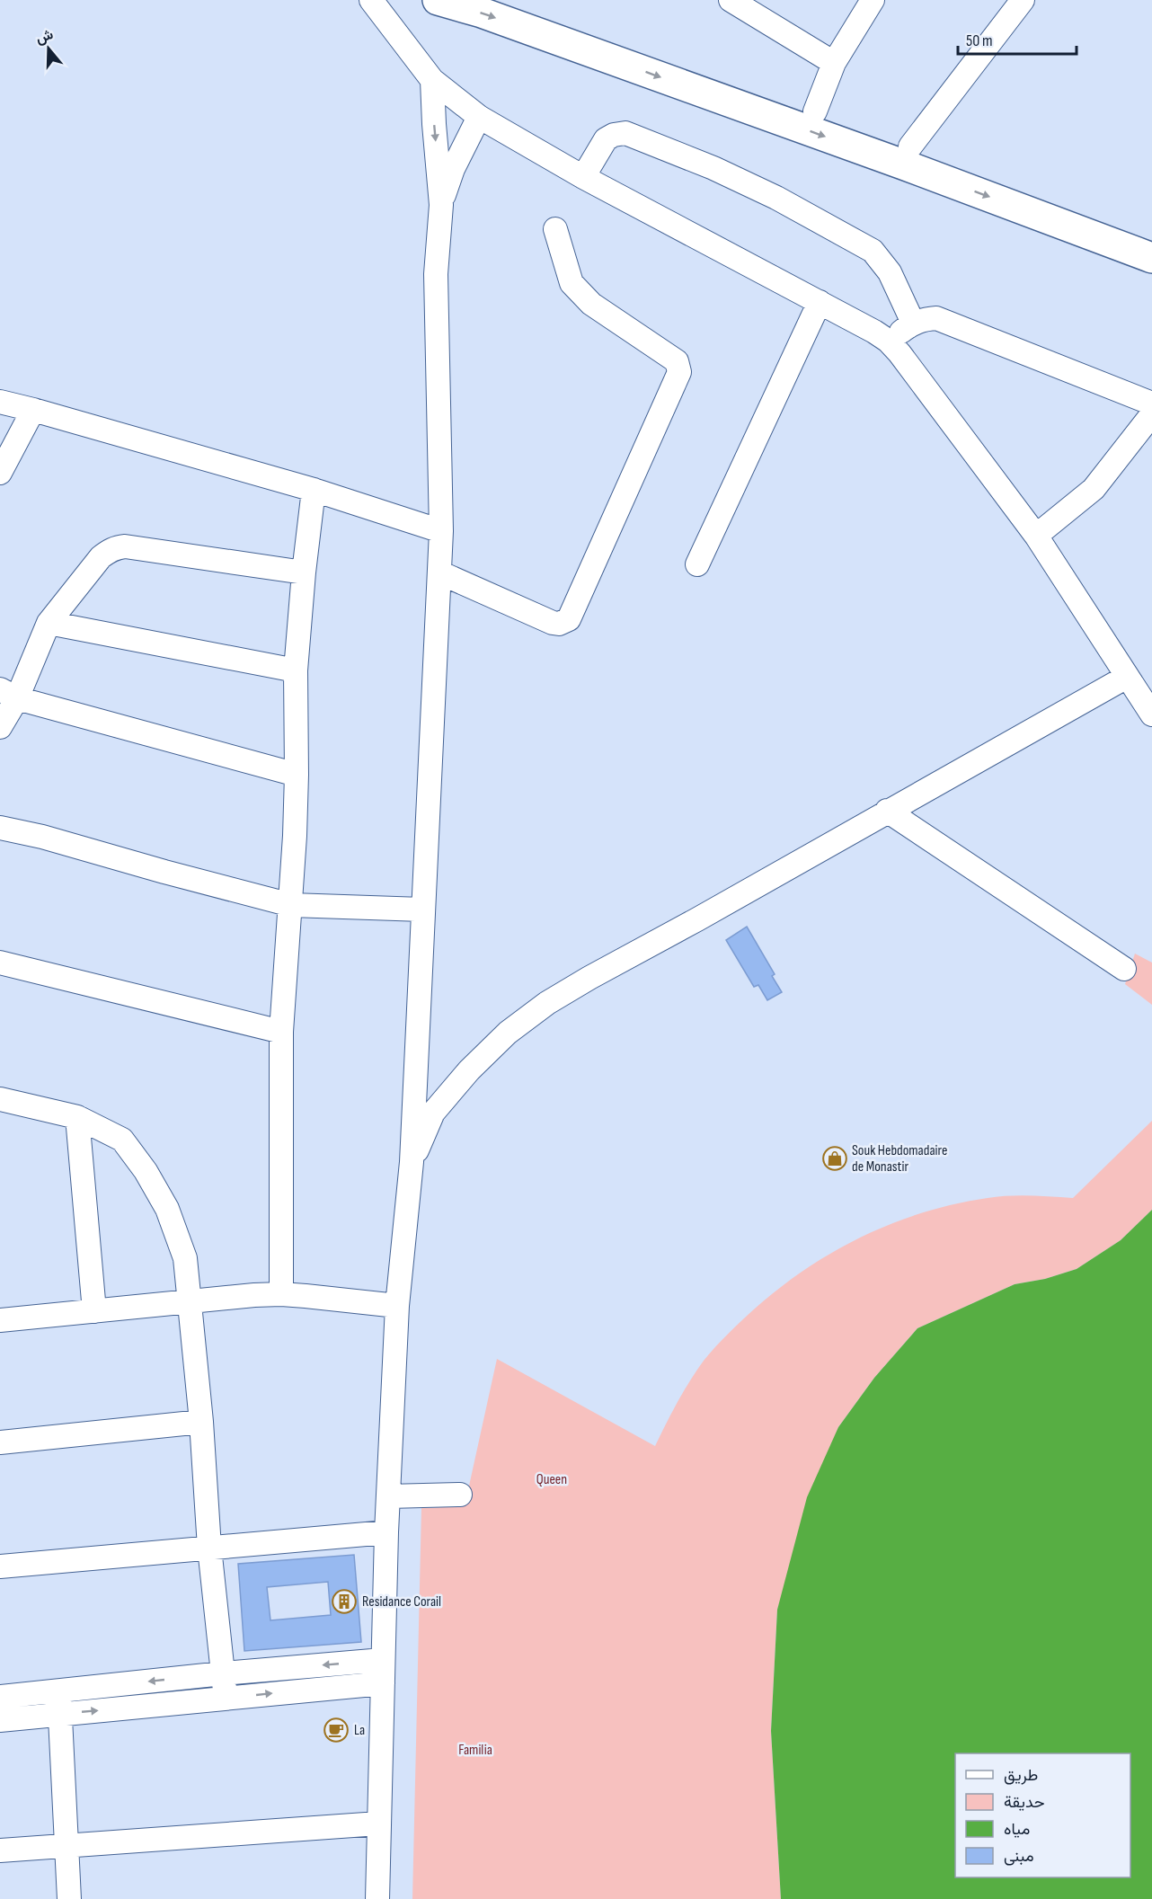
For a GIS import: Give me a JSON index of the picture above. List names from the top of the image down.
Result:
{
  "parks": ["Queen", "Familia"],
  "places": {
    "shop": ["Souk Hebdomadaire de Monastir"],
    "building": ["Residance Corail"],
    "cafe": ["La"]
  },
  "legend": [
    "طريق",
    "حديقة",
    "مياه",
    "مبنى"
  ],
  "scale_bar": "50 m",
  "north": "top"
}
